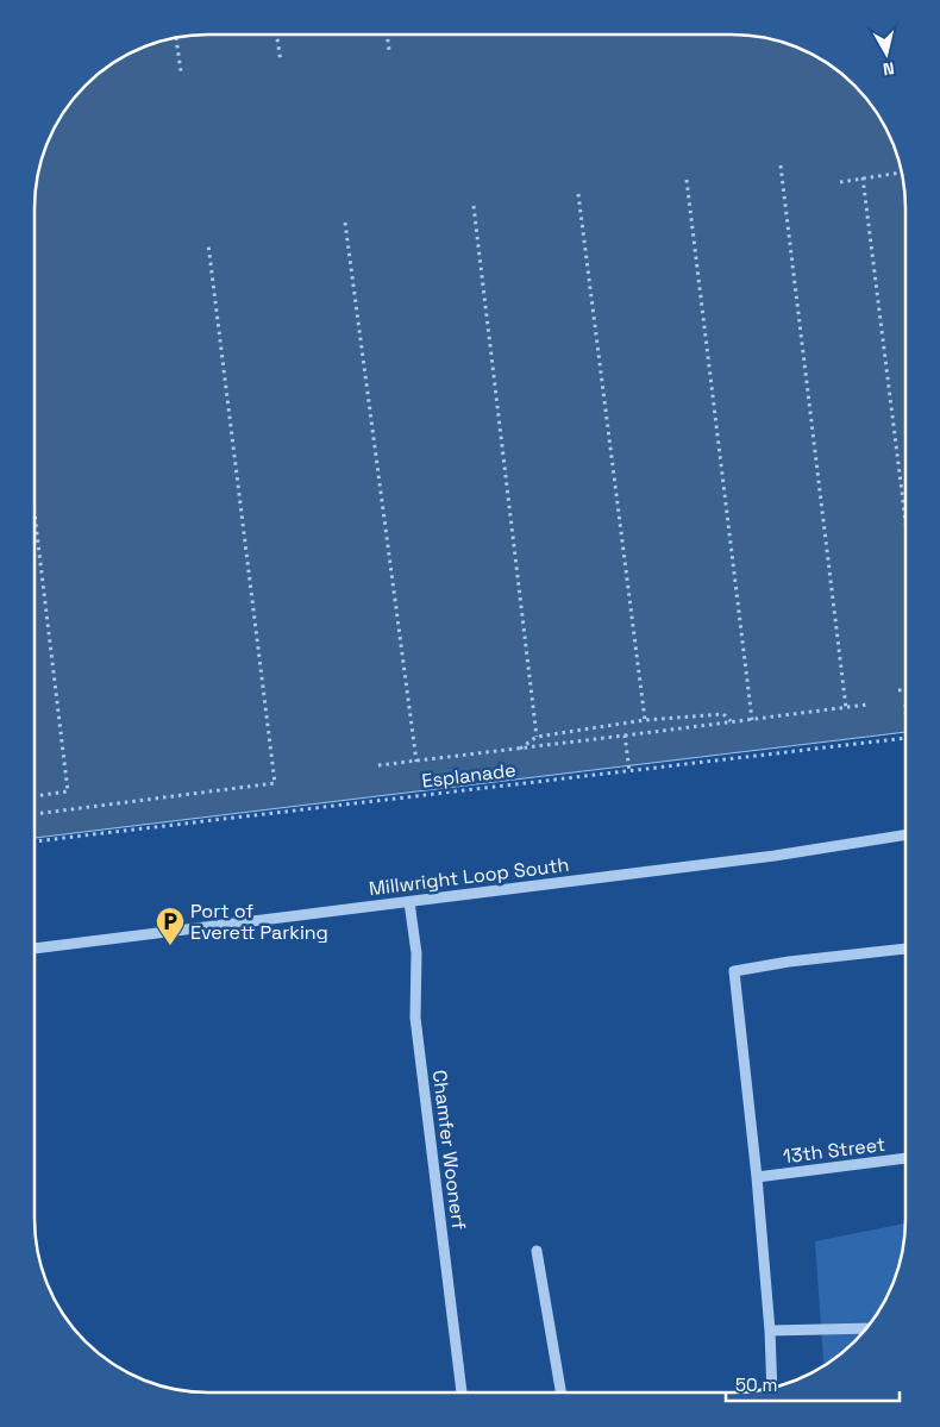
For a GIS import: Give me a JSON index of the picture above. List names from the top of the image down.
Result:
{
  "streets": {
    "street": ["Millwright Loop South", "Chamfer Woonerf", "13th Street"],
    "path": ["Esplanade"]
  },
  "crossings": [
    ["Millwright Loop South", "Chamfer Woonerf"]
  ],
  "places": {
    "parking": ["Port of Everett Parking"]
  },
  "scale_bar": "50 m",
  "north": "bottom"
}
